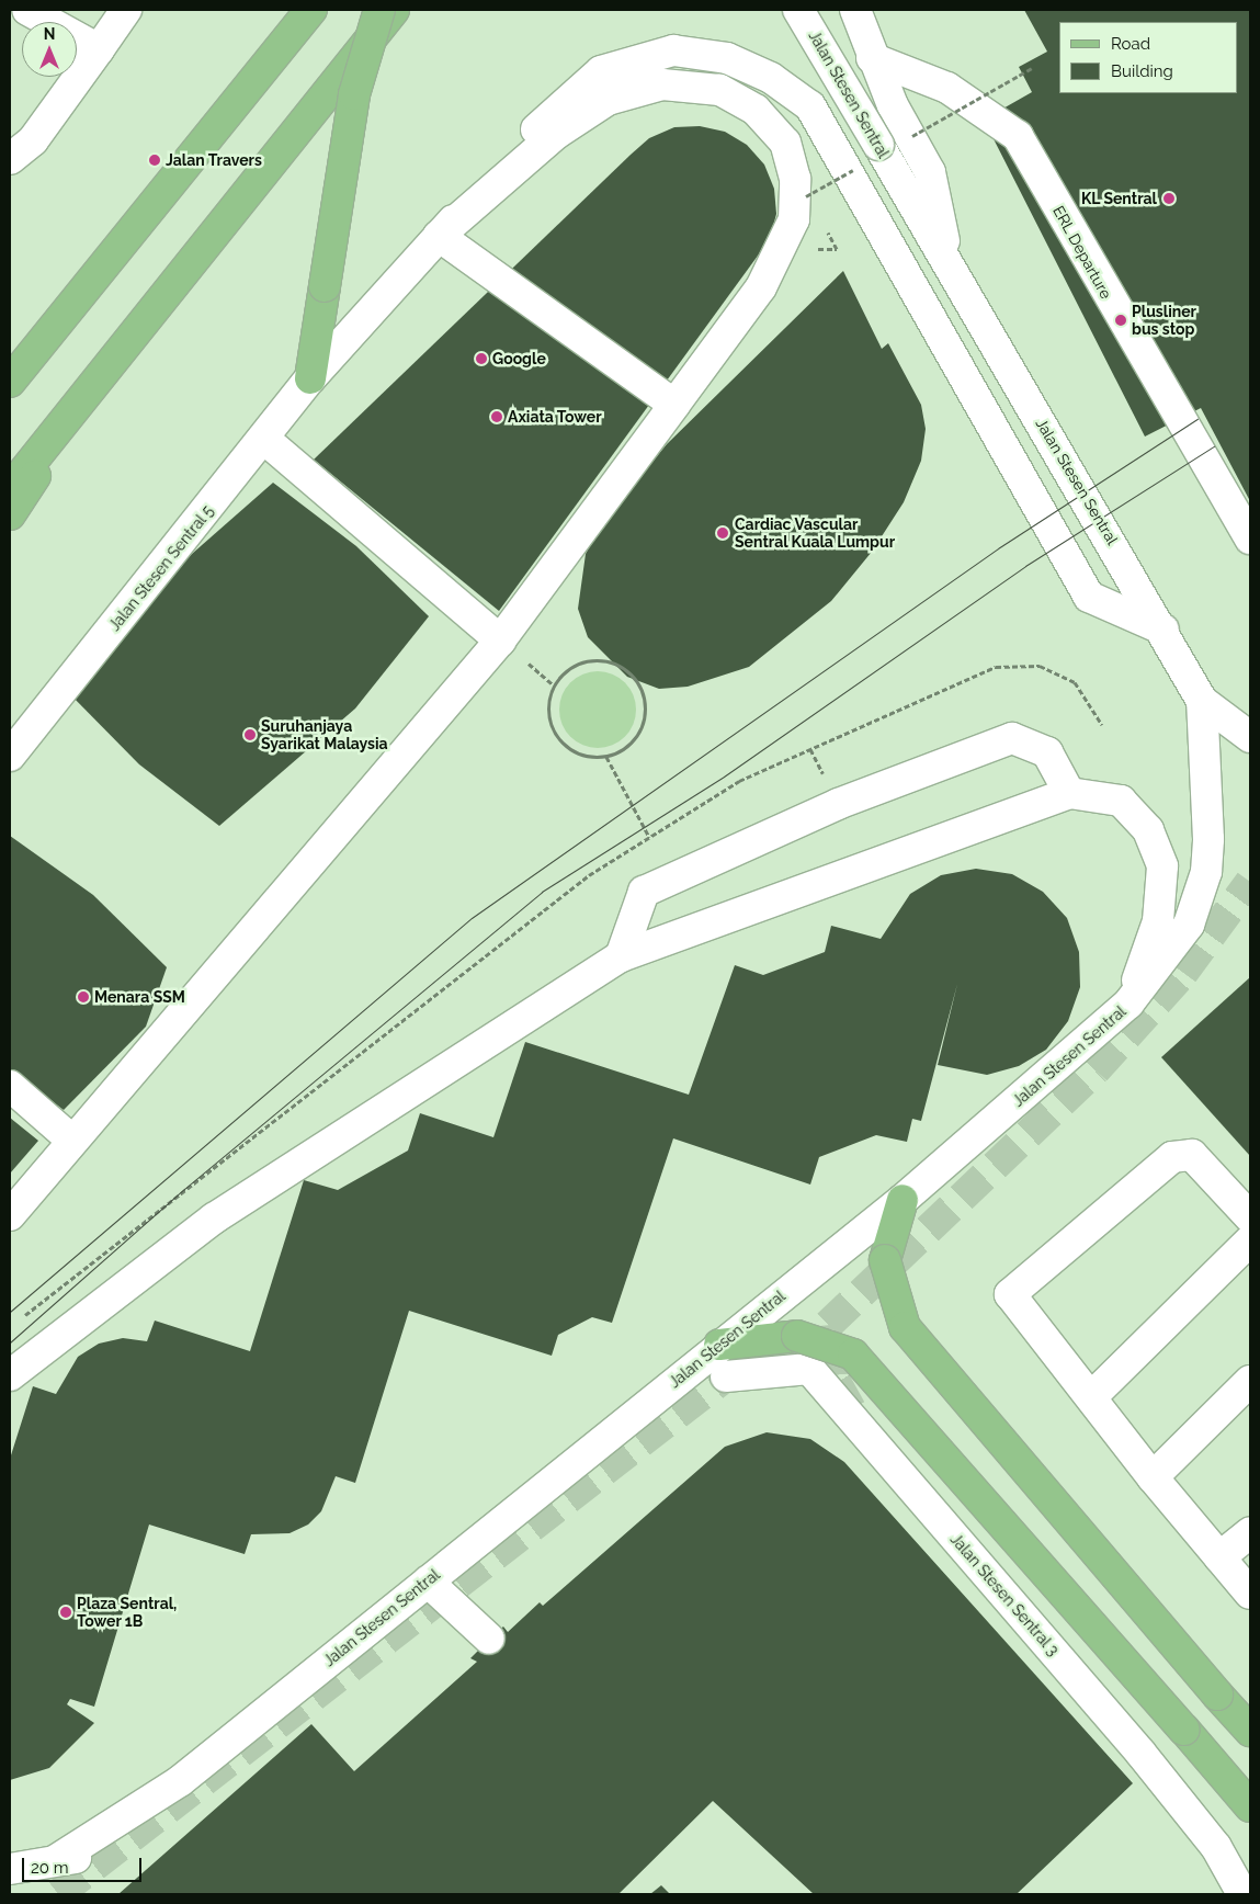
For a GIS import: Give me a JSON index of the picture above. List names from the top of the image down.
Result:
{
  "streets": {
    "street": [
      "Jalan Stesen Sentral",
      "ERL Departure",
      "Jalan Stesen Sentral 5",
      "Jalan Stesen Sentral 3"
    ]
  },
  "crossings": [
    ["Jalan Stesen Sentral", "ERL Departure"]
  ],
  "places": [
    "Jalan Travers",
    "KL Sentral",
    "Plusliner bus stop",
    "Google",
    "Axiata Tower",
    "Cardiac Vascular Sentral Kuala Lumpur",
    "Suruhanjaya Syarikat Malaysia",
    "Menara SSM",
    "Plaza Sentral, Tower 1B"
  ],
  "legend": ["Road", "Building"],
  "scale_bar": "20 m",
  "north": "top"
}
